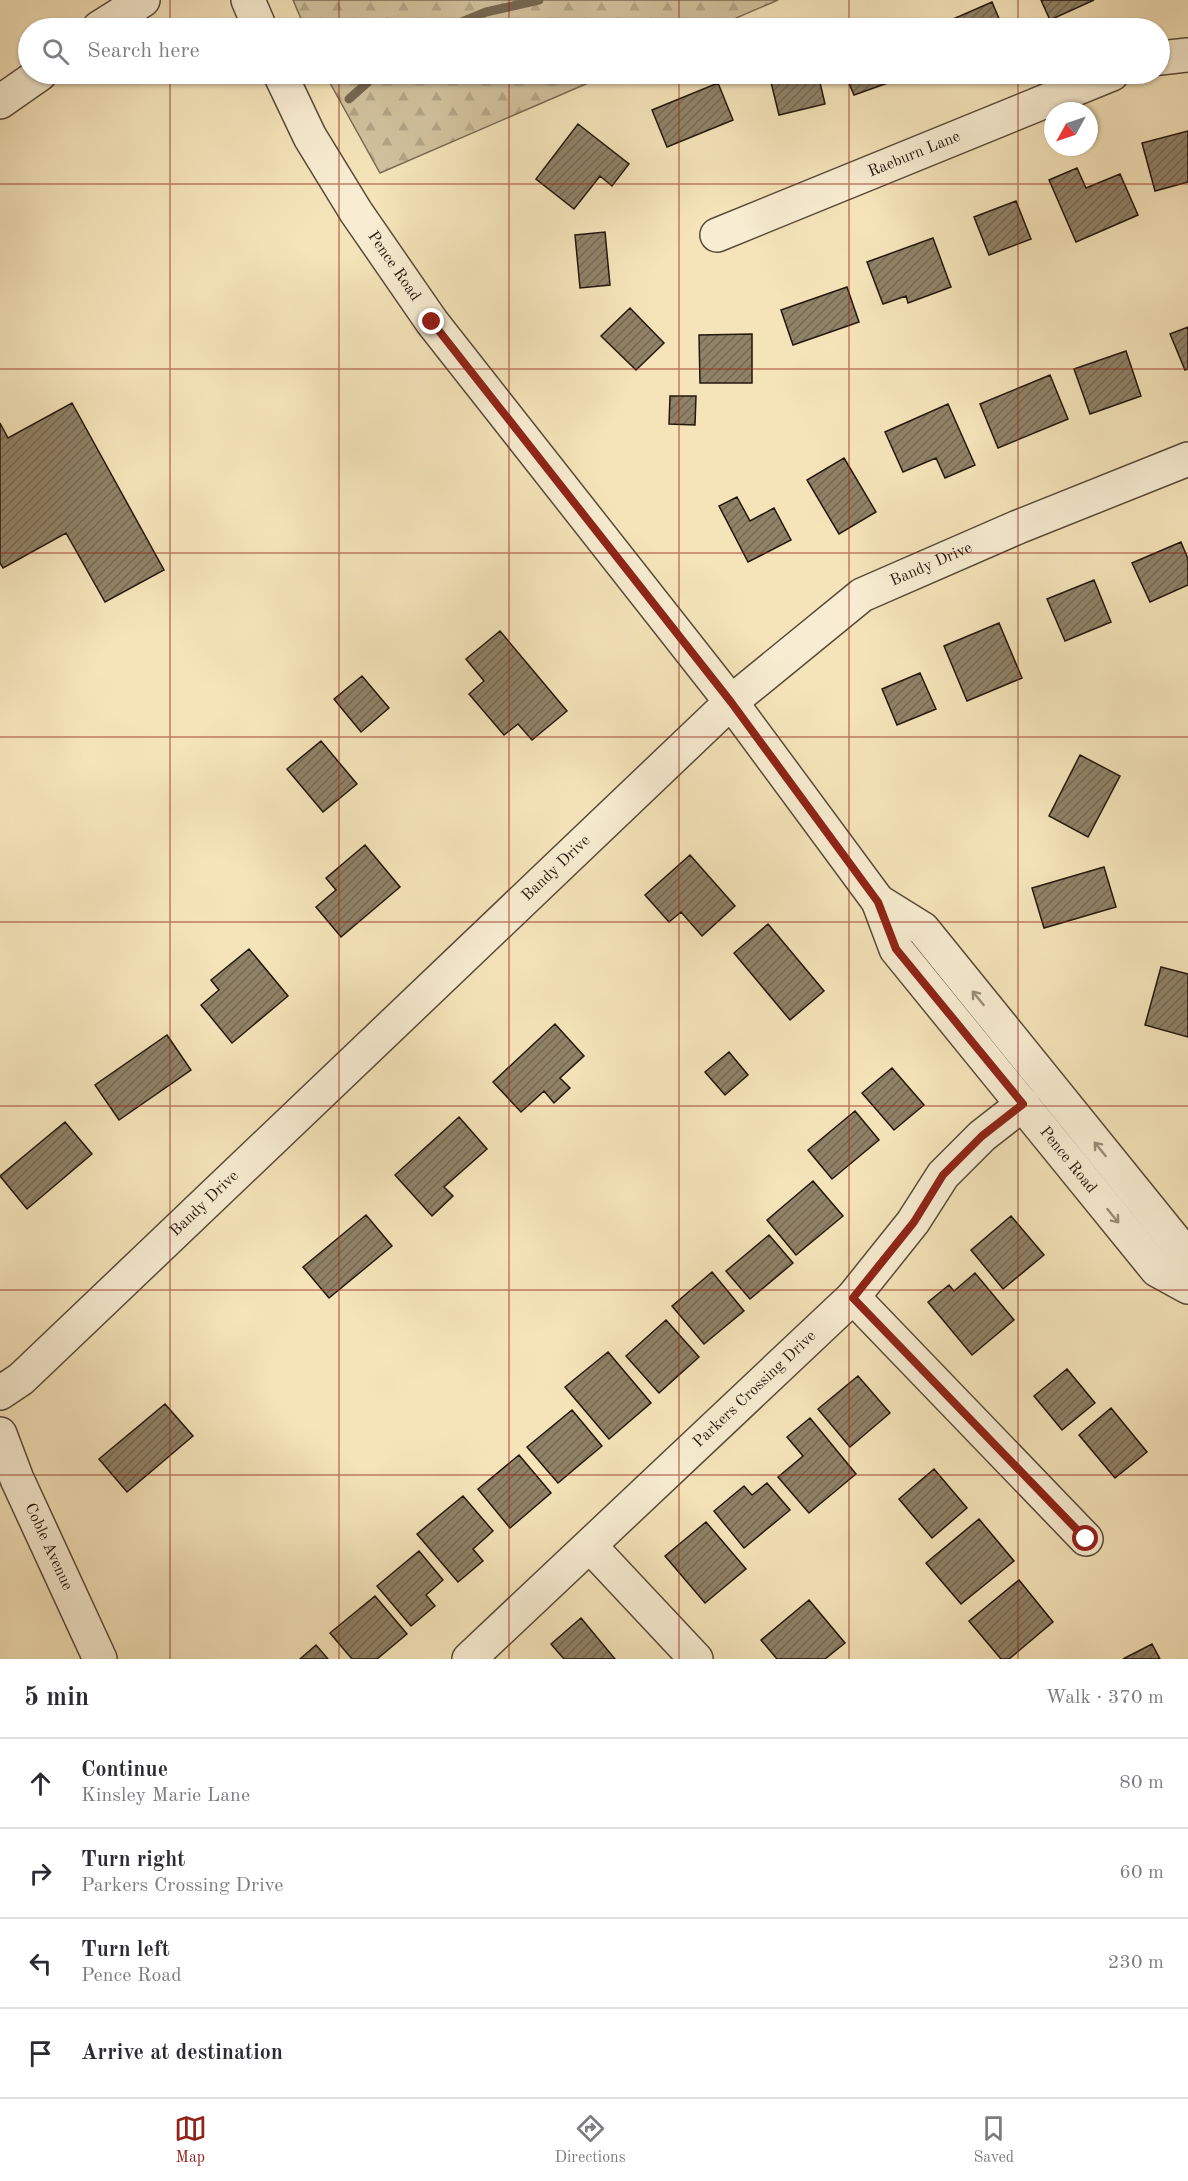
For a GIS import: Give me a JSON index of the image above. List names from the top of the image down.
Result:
{
  "streets": {
    "street": [
      "Raeburn Lane",
      "Pence Road",
      "Bandy Drive",
      "Parkers Crossing Drive",
      "Coble Avenue"
    ]
  },
  "crossings": [
    ["Pence Road", "Bandy Drive"],
    ["Pence Road", "Parkers Crossing Drive"]
  ],
  "north": "bottom left",
  "page": {
    "search": "Search here",
    "heading": ["5 min", "Walk · 370 m"],
    "list": [
      ["Continue", "Kinsley Marie Lane", "80 m"],
      ["Turn right", "Parkers Crossing Drive", "60 m"],
      ["Turn left", "Pence Road", "230 m"],
      "Arrive at destination"
    ],
    "nav": ["Map", "Directions", "Saved"]
  }
}
